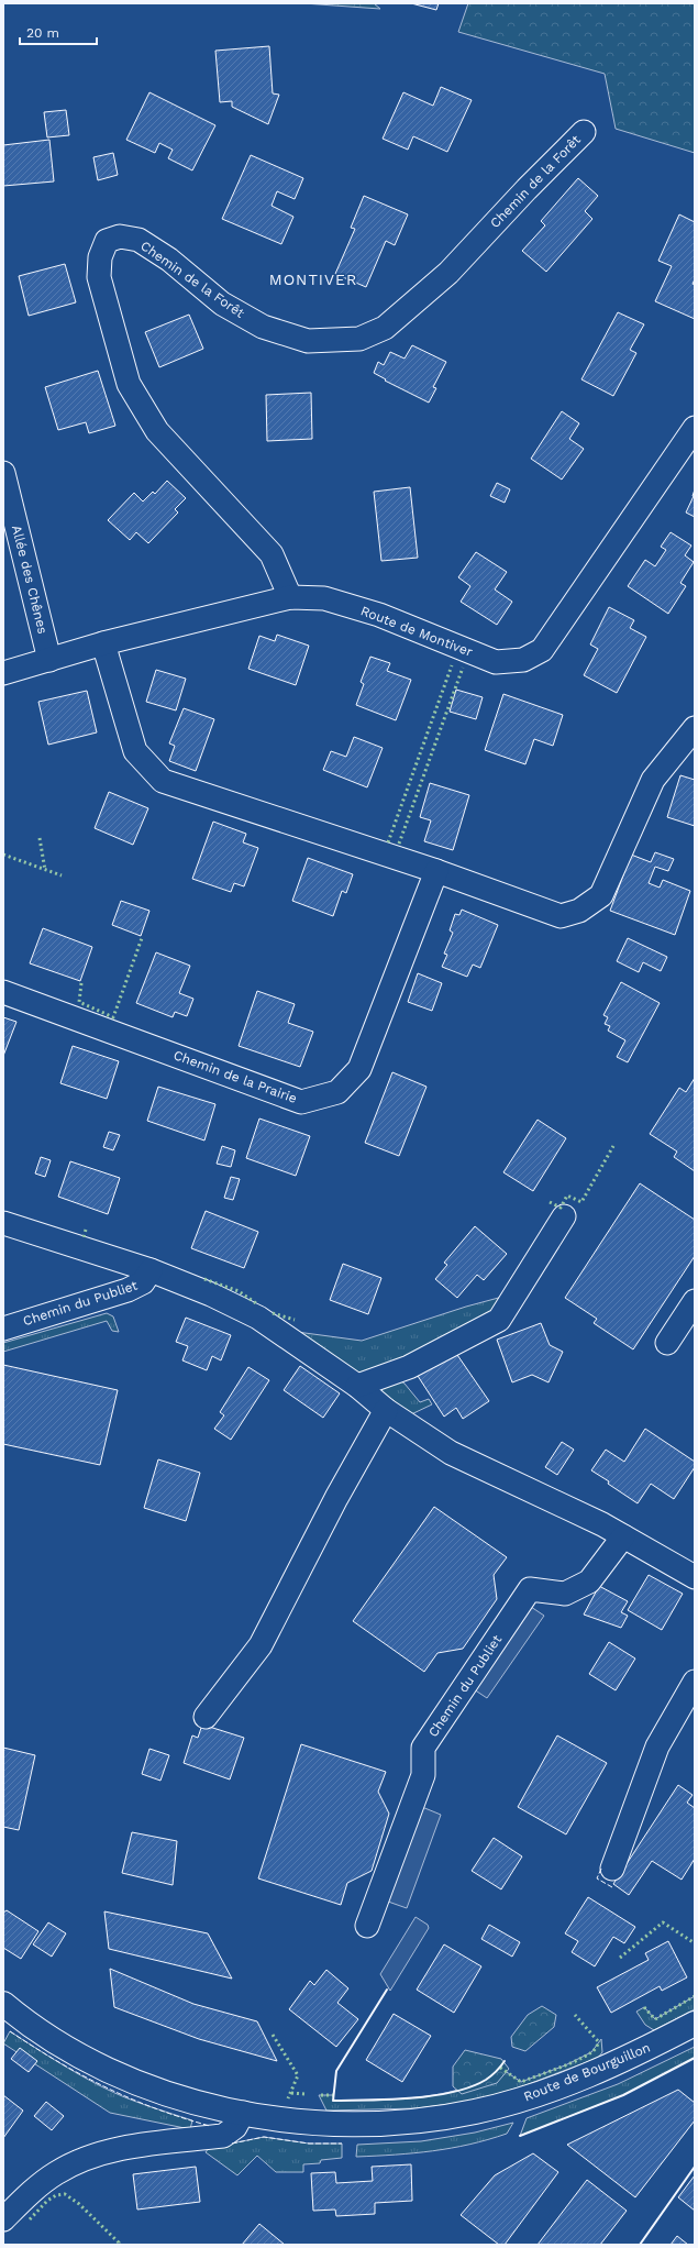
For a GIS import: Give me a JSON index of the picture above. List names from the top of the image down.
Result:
{
  "streets": {
    "main road": ["Route de Bourguillon"],
    "street": [
      "Chemin de la Forêt",
      "Allée des Chênes",
      "Route de Montiver",
      "Chemin de la Prairie",
      "Chemin du Publiet"
    ]
  },
  "crossings": [
    ["Chemin de la Forêt", "Route de Montiver"],
    ["Allée des Chênes", "Route de Montiver"]
  ],
  "districts": ["MONTIVER"],
  "scale_bar": "20 m"
}
